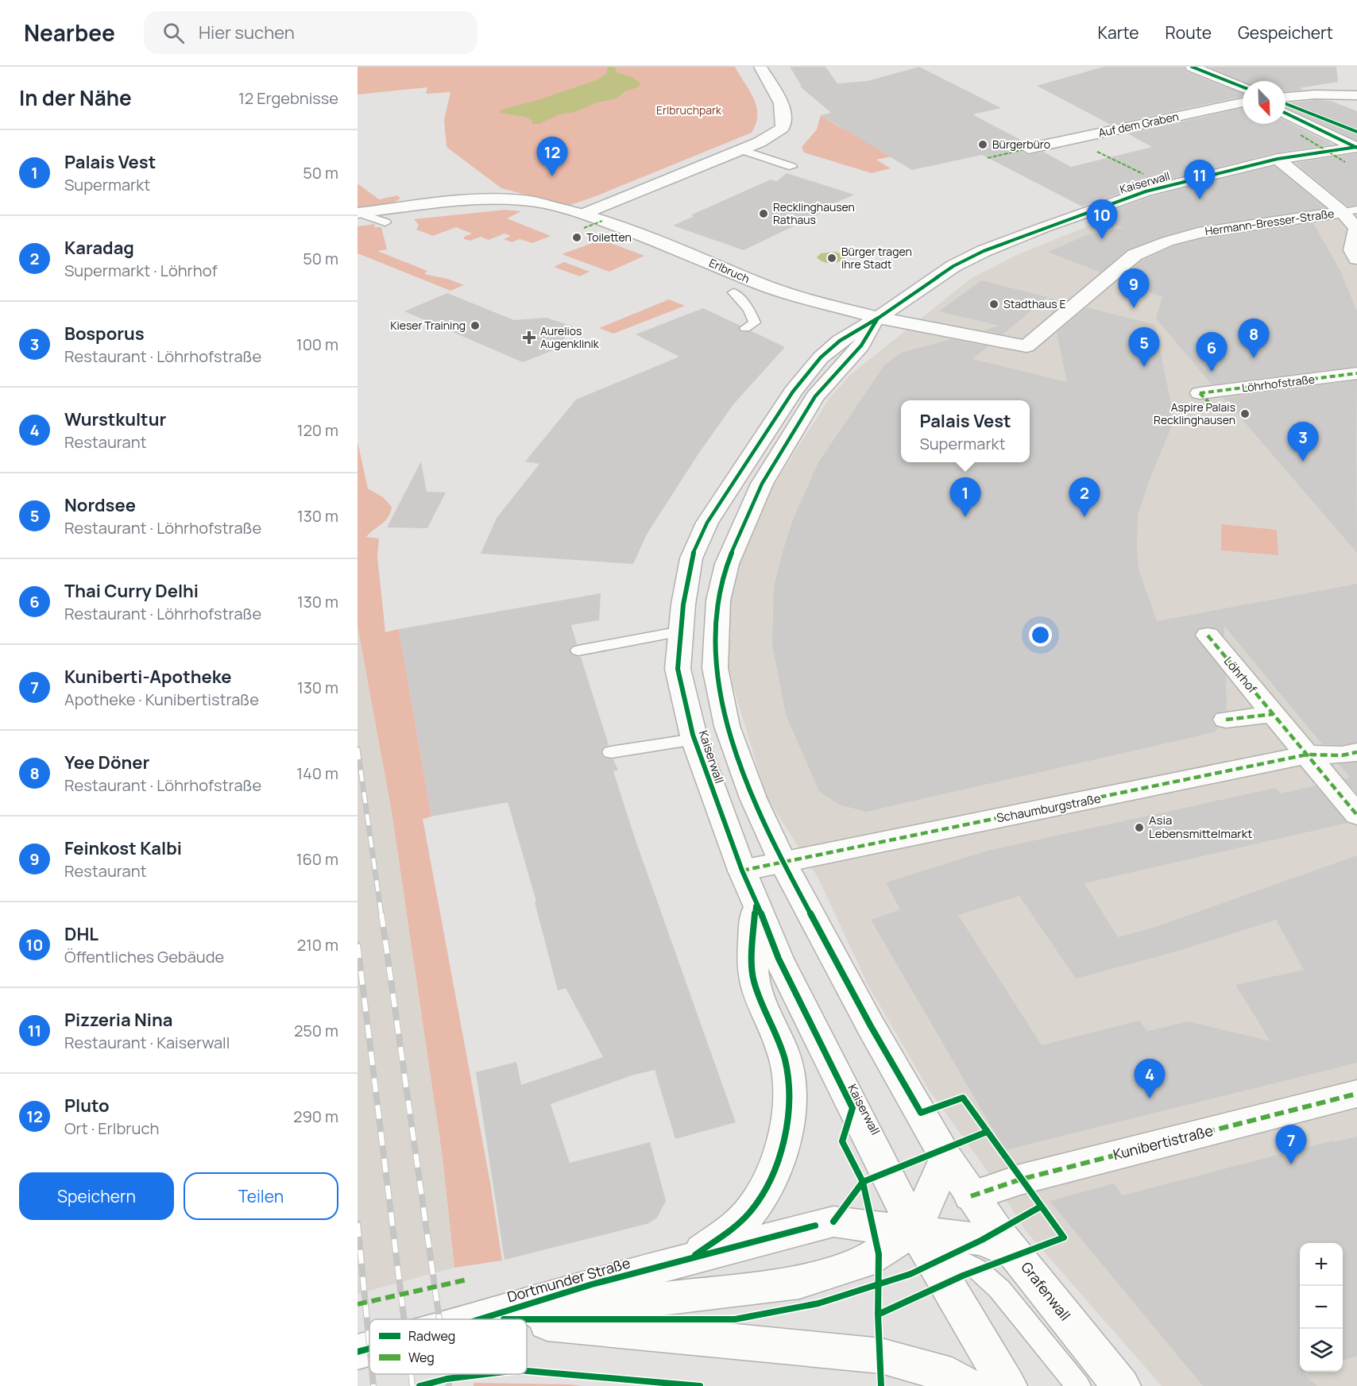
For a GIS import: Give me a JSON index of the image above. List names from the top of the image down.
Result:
{
  "streets": {
    "main road": [
      "Auf dem Graben",
      "Kaiserwall",
      "Hermann-Bresser-Straße",
      "Erlbruch",
      "Löhrhofstraße",
      "Löhrhof",
      "Schaumburgstraße",
      "Kunibertistraße",
      "Dortmunder Straße",
      "Grafenwall"
    ]
  },
  "crossings": [
    ["Kaiserwall", "Hermann-Bresser-Straße"],
    ["Kaiserwall", "Erlbruch"],
    ["Kaiserwall", "Schaumburgstraße"],
    ["Kaiserwall", "Kunibertistraße"],
    ["Kaiserwall", "Dortmunder Straße"],
    ["Kaiserwall", "Grafenwall"],
    ["Hermann-Bresser-Straße", "Erlbruch"],
    ["Löhrhof", "Schaumburgstraße"],
    ["Kunibertistraße", "Grafenwall"],
    ["Dortmunder Straße", "Grafenwall"]
  ],
  "parks": ["Erlbruchpark"],
  "places": {
    "other": [
      "Bürgerbüro",
      "Recklinghausen Rathaus",
      "Toiletten",
      "Bürger tragen ihre Stadt",
      "Stadthaus E",
      "Kieser Training",
      "Aspire Palais Recklinghausen",
      "Asia Lebensmittelmarkt"
    ],
    "health": ["Aurelios Augenklinik"]
  },
  "legend": ["Radweg", "Weg"],
  "north": "bottom right",
  "page": {
    "header": "Nearbee",
    "search": "Hier suchen",
    "nav": ["Karte", "Route", "Gespeichert"],
    "heading": ["In der Nähe", "12 Ergebnisse"],
    "list": [
      {
        "mark": "1",
        "name": "Palais Vest",
        "note": "Supermarkt",
        "value": "50 m"
      },
      {
        "mark": "2",
        "name": "Karadag",
        "note": "Supermarkt · Löhrhof",
        "value": "50 m"
      },
      {
        "mark": "3",
        "name": "Bosporus",
        "note": "Restaurant · Löhrhofstraße",
        "value": "100 m"
      },
      {
        "mark": "4",
        "name": "Wurstkultur",
        "note": "Restaurant",
        "value": "120 m"
      },
      {
        "mark": "5",
        "name": "Nordsee",
        "note": "Restaurant · Löhrhofstraße",
        "value": "130 m"
      },
      {
        "mark": "6",
        "name": "Thai Curry Delhi",
        "note": "Restaurant · Löhrhofstraße",
        "value": "130 m"
      },
      {
        "mark": "7",
        "name": "Kuniberti-Apotheke",
        "note": "Apotheke · Kunibertistraße",
        "value": "130 m"
      },
      {
        "mark": "8",
        "name": "Yee Döner",
        "note": "Restaurant · Löhrhofstraße",
        "value": "140 m"
      },
      {
        "mark": "9",
        "name": "Feinkost Kalbi",
        "note": "Restaurant",
        "value": "160 m"
      },
      {
        "mark": "10",
        "name": "DHL",
        "note": "Öffentliches Gebäude",
        "value": "210 m"
      },
      {
        "mark": "11",
        "name": "Pizzeria Nina",
        "note": "Restaurant · Kaiserwall",
        "value": "250 m"
      },
      {
        "mark": "12",
        "name": "Pluto",
        "note": "Ort · Erlbruch",
        "value": "290 m"
      }
    ],
    "pins": [
      "12",
      "11",
      "10",
      "9",
      "8",
      "5",
      "6",
      "3",
      "1",
      "2",
      "4",
      "7"
    ],
    "popup": ["Palais Vest", "Supermarkt"],
    "buttons": ["Speichern", "Teilen"],
    "map_buttons": ["+", "−"]
  }
}
